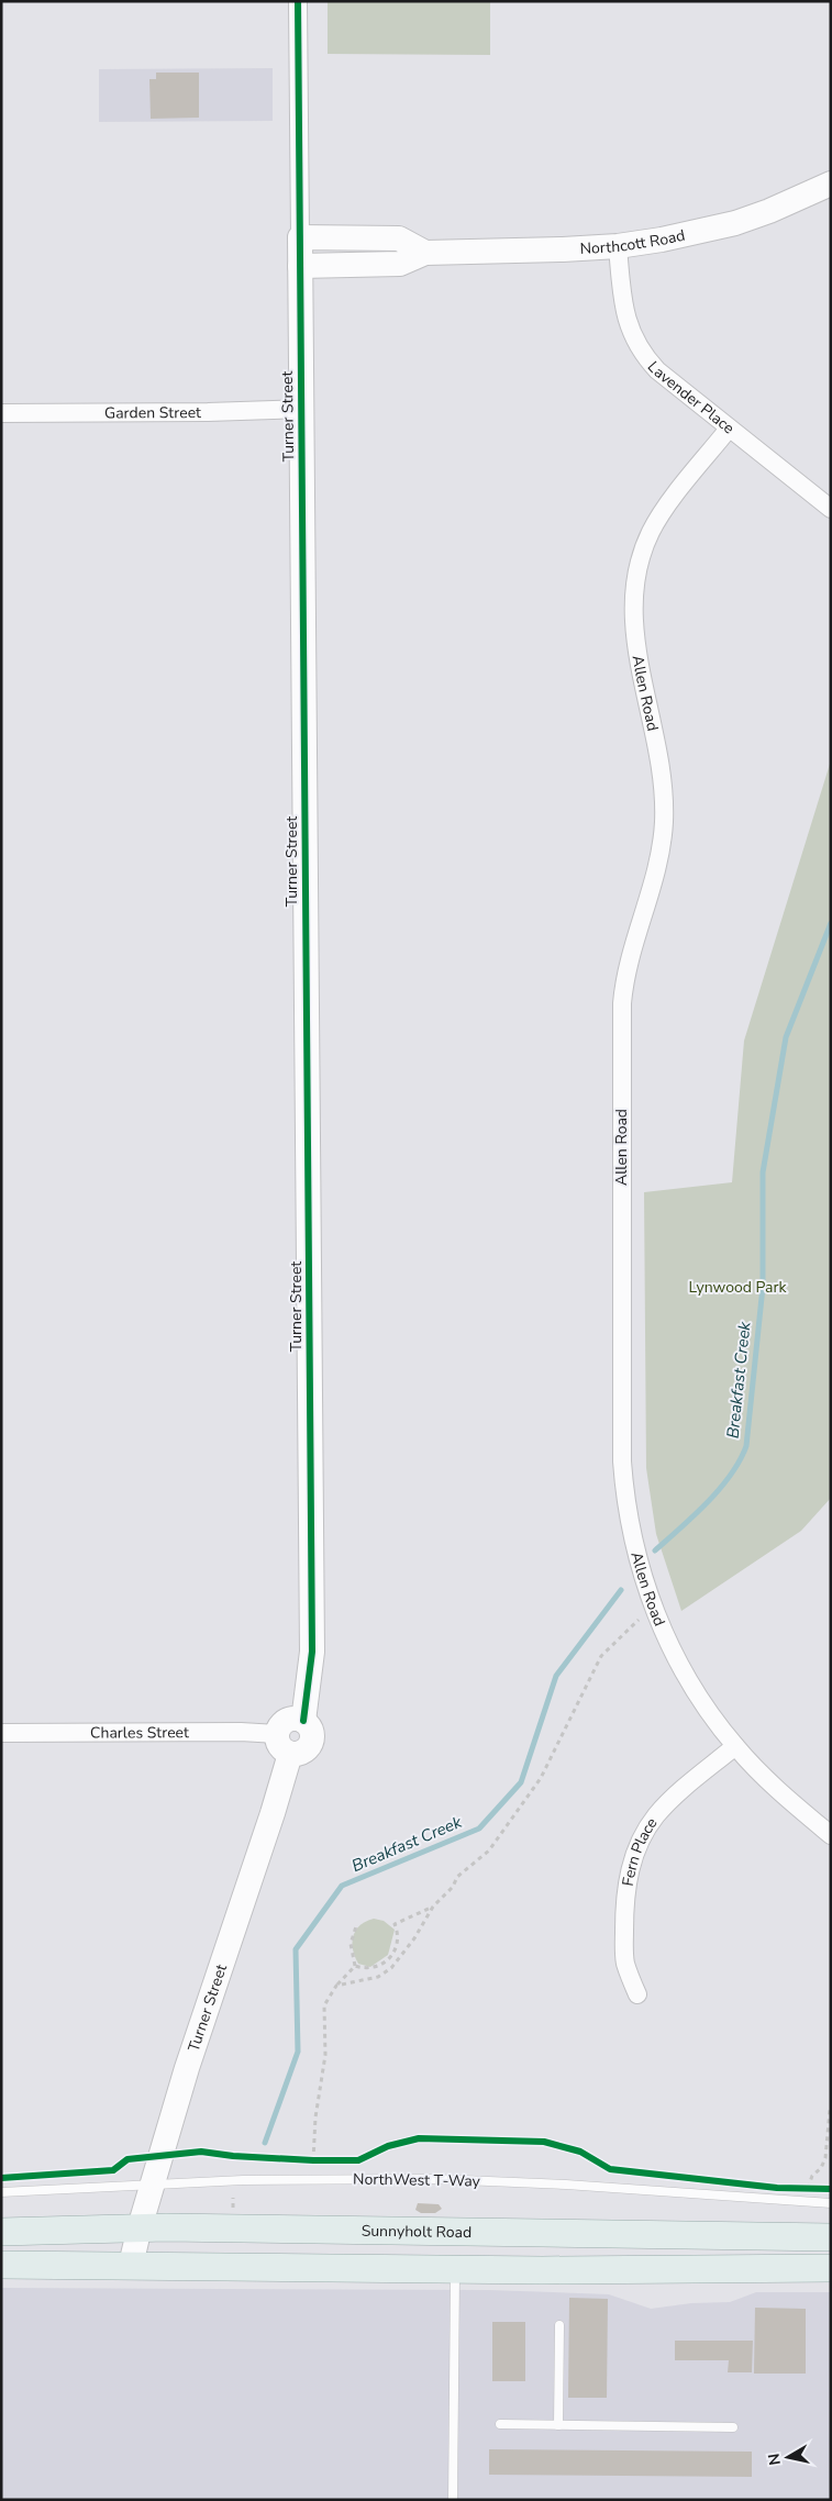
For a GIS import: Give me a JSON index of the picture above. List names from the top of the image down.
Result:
{
  "streets": {
    "main road": ["Sunnyholt Road"],
    "street": [
      "Northcott Road",
      "Lavender Place",
      "Garden Street",
      "Turner Street",
      "Allen Road",
      "Charles Street",
      "Fern Place"
    ],
    "lane": ["NorthWest T-Way"]
  },
  "crossings": [
    ["Northcott Road", "Lavender Place"],
    ["Northcott Road", "Turner Street"],
    ["Lavender Place", "Allen Road"],
    ["Garden Street", "Turner Street"],
    ["Turner Street", "Charles Street"],
    ["Turner Street", "NorthWest T-Way"],
    ["Turner Street", "Sunnyholt Road"],
    ["Allen Road", "Fern Place"]
  ],
  "water": ["Breakfast Creek"],
  "parks": ["Lynwood Park"],
  "north": "left"
}
